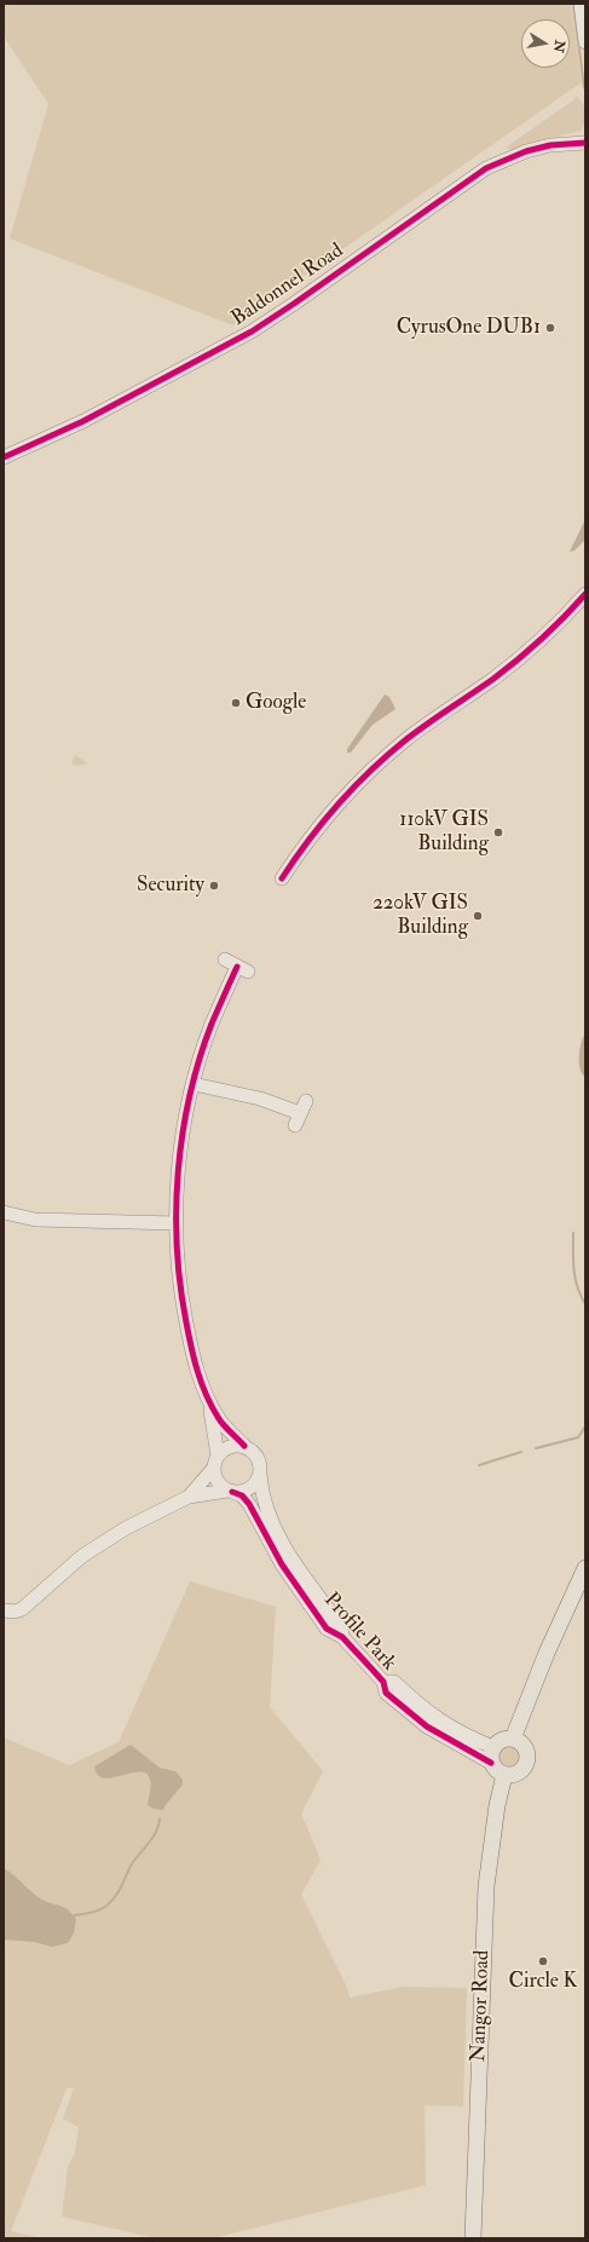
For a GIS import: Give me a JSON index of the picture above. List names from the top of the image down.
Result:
{
  "streets": {
    "main road": ["Nangor Road"],
    "street": ["Baldonnel Road", "Profile Park"]
  },
  "crossings": [
    ["Profile Park", "Nangor Road"]
  ],
  "places": [
    "CyrusOne DUB1",
    "Google",
    "110kV GIS Building",
    "Security",
    "220kV GIS Building",
    "Circle K"
  ],
  "north": "right"
}
